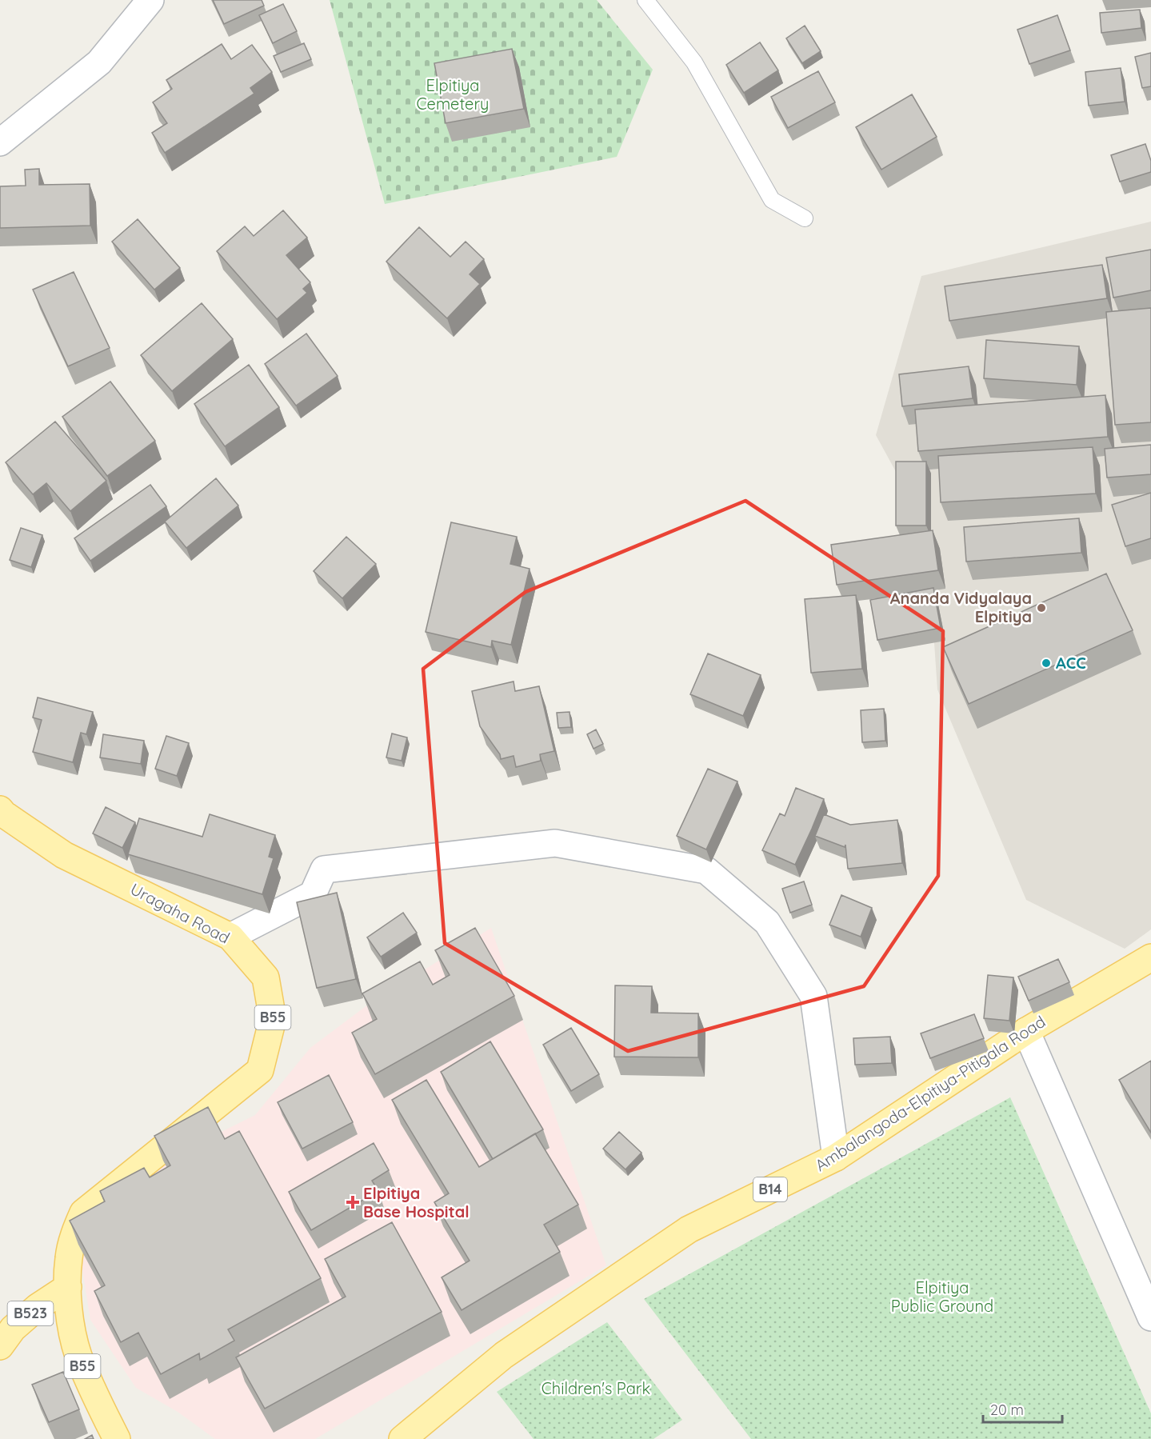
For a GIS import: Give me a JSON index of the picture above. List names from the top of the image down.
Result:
{
  "streets": {
    "main road": [
      "Uragaha Road",
      "B55",
      "Ambalangoda-Elpitiya-Pitigala Road",
      "B14",
      "B523"
    ]
  },
  "crossings": [
    ["Uragaha Road", "B523"]
  ],
  "parks": ["Elpitiya Cemetery", "Elpitiya Public Ground", "Children's Park"],
  "places": {
    "other": ["Ananda Vidyalaya Elpitiya", "ACC"],
    "health": ["Elpitiya Base Hospital"]
  },
  "scale_bar": "20 m"
}
